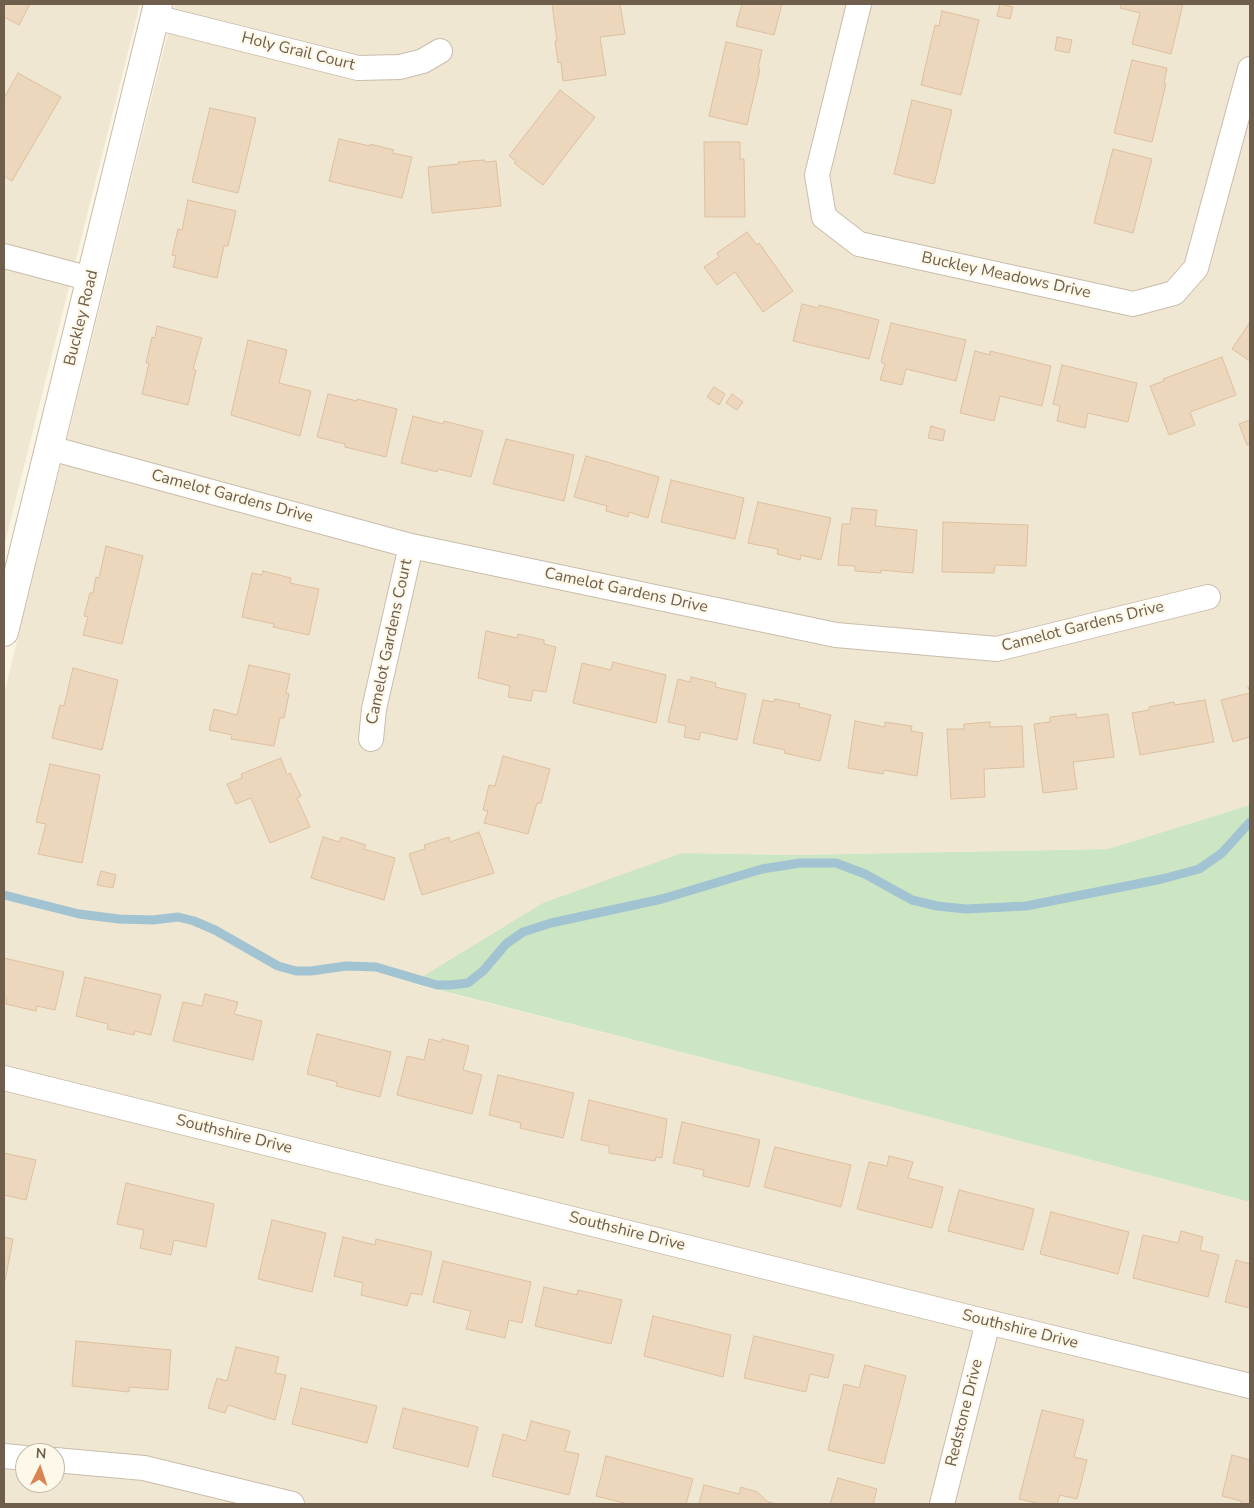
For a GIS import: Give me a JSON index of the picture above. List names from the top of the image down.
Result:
{
  "streets": {
    "street": [
      "Holy Grail Court",
      "Buckley Meadows Drive",
      "Buckley Road",
      "Camelot Gardens Drive",
      "Camelot Gardens Court",
      "Southshire Drive",
      "Redstone Drive"
    ]
  },
  "crossings": [
    ["Holy Grail Court", "Buckley Road"],
    ["Buckley Road", "Camelot Gardens Drive"],
    ["Camelot Gardens Drive", "Camelot Gardens Court"],
    ["Southshire Drive", "Redstone Drive"]
  ],
  "north": "top"
}
